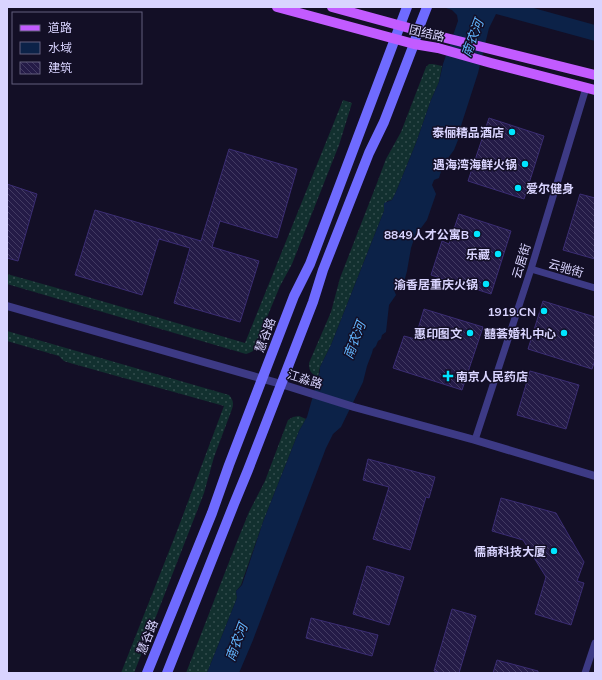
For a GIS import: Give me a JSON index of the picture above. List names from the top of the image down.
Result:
{
  "streets": {
    "main road": ["团结路", "慧谷路"],
    "street": ["云居街", "云驰街", "江淼路"]
  },
  "crossings": [
    ["团结路", "云居街"],
    ["团结路", "慧谷路"],
    ["云居街", "云驰街"],
    ["云居街", "江淼路"],
    ["慧谷路", "江淼路"]
  ],
  "water": ["南农河"],
  "places": {
    "other": [
      "泰俪精品酒店",
      "遇海湾海鲜火锅",
      "爱尔健身",
      "8849人才公寓B",
      "乐藏",
      "渝香居重庆火锅",
      "1919.CN",
      "惠印图文",
      "囍荟婚礼中心",
      "儒商科技大厦"
    ],
    "health": ["南京人民药店"]
  },
  "legend": ["道路", "水域", "建筑"]
}
